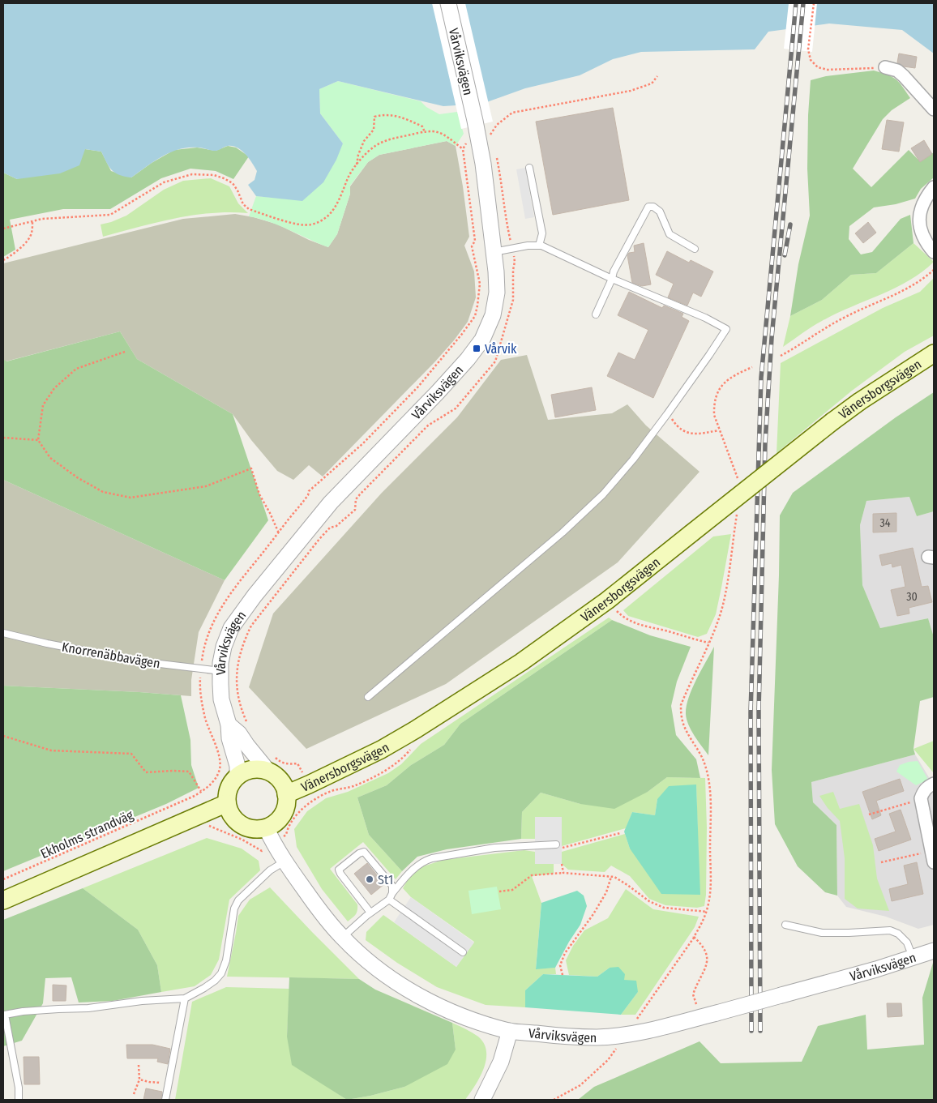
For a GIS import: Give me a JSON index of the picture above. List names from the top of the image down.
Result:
{
  "streets": {
    "main road": ["Vänersborgsvägen"],
    "street": ["Vårviksvägen"],
    "lane": ["Knorrenäbbavägen"],
    "path": ["Ekholms strandväg"]
  },
  "crossings": [
    ["Vårviksvägen", "Vänersborgsvägen"],
    ["Vårviksvägen", "Knorrenäbbavägen"],
    ["Knorrenäbbavägen", "Ekholms strandväg"]
  ],
  "places": {
    "transit": ["Vårvik"],
    "other": ["St1"]
  },
  "house_numbers": ["34", "30"]
}
